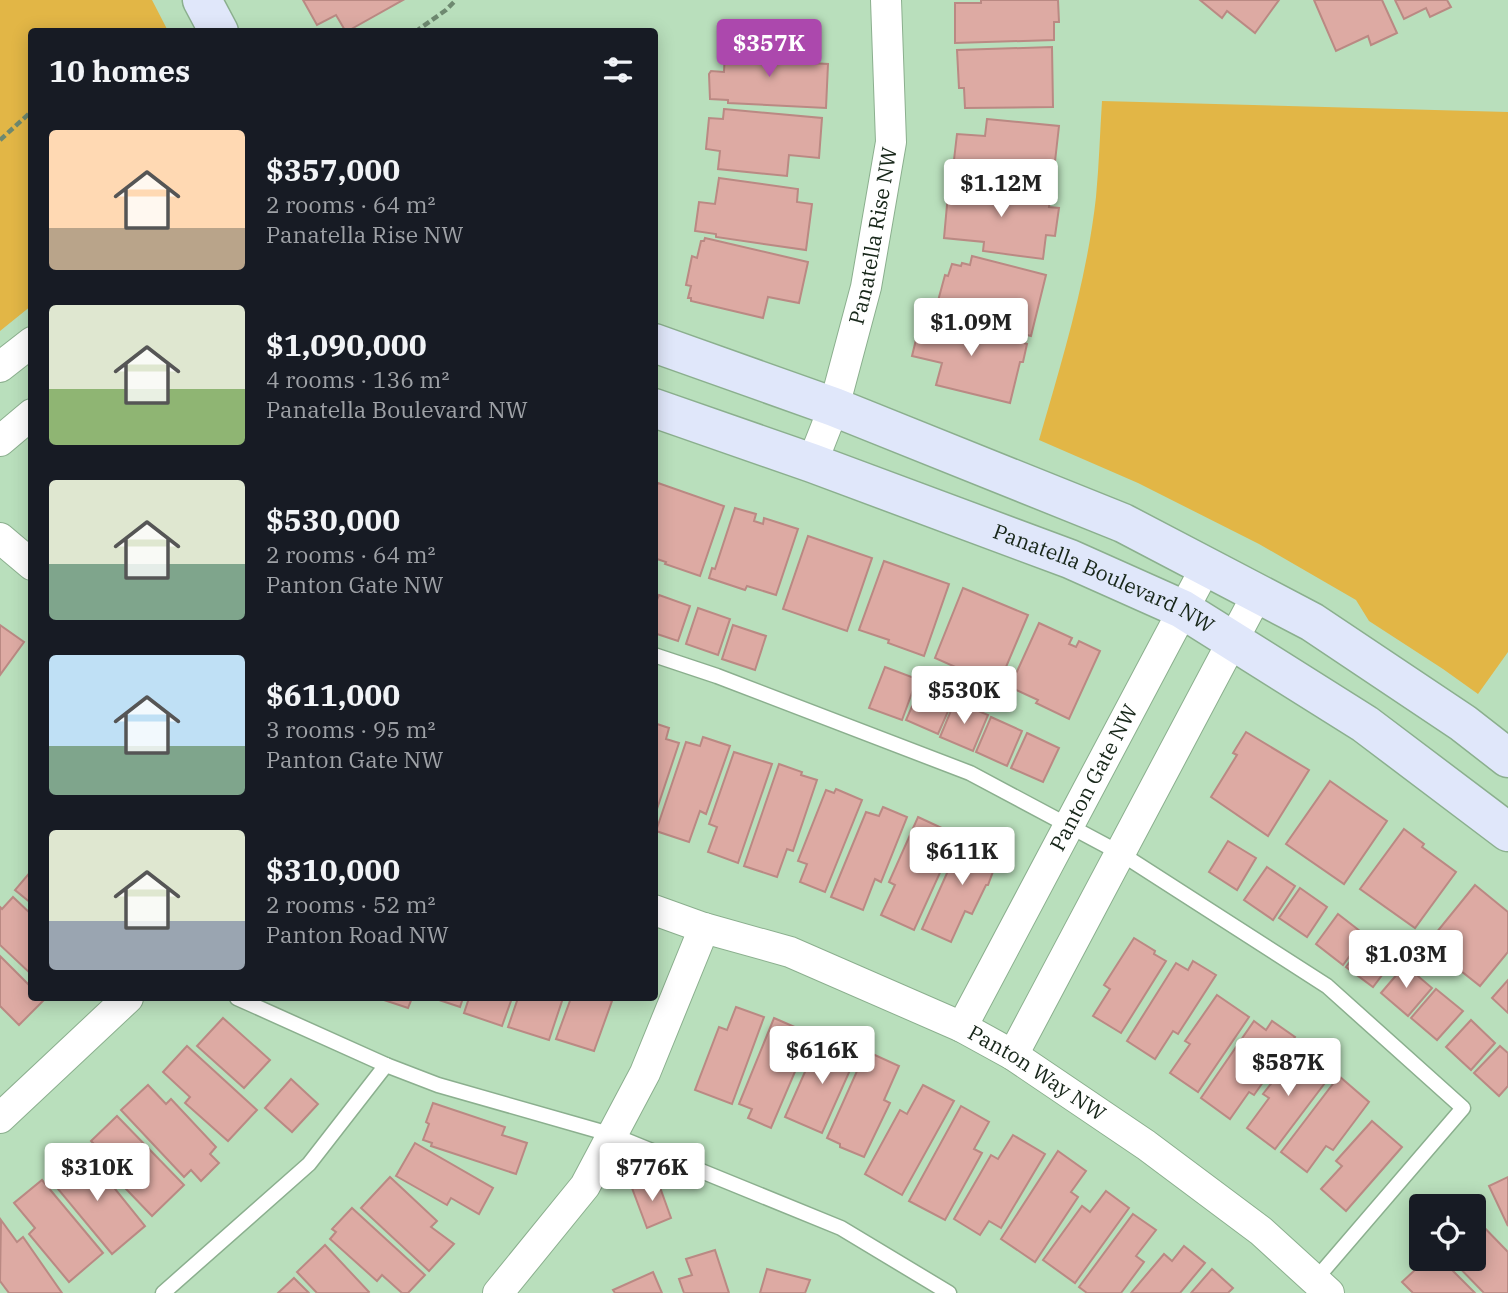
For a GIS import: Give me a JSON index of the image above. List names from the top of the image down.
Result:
{
  "streets": {
    "street": [
      "Panatella Rise NW",
      "Panatella Boulevard NW",
      "Panton Gate NW",
      "Panton Way NW"
    ]
  },
  "crossings": [
    ["Panatella Rise NW", "Panatella Boulevard NW"],
    ["Panatella Boulevard NW", "Panton Gate NW"],
    ["Panton Gate NW", "Panton Way NW"]
  ],
  "page": {
    "price": [
      "$357K",
      "$1.12M",
      "$1.09M",
      "$530K",
      "$611K",
      "$1.03M",
      "$616K",
      "$587K",
      "$310K",
      "$776K"
    ],
    "heading": "10 homes",
    "list": [
      {
        "name": "$357,000",
        "note": "2 rooms · 64 m² · Panatella Rise NW"
      },
      {
        "name": "$1,090,000",
        "note": "4 rooms · 136 m² · Panatella Boulevard NW"
      },
      {
        "name": "$530,000",
        "note": "2 rooms · 64 m² · Panton Gate NW"
      },
      {
        "name": "$611,000",
        "note": "3 rooms · 95 m² · Panton Gate NW"
      },
      {
        "name": "$310,000",
        "note": "2 rooms · 52 m² · Panton Road NW"
      }
    ]
  }
}
